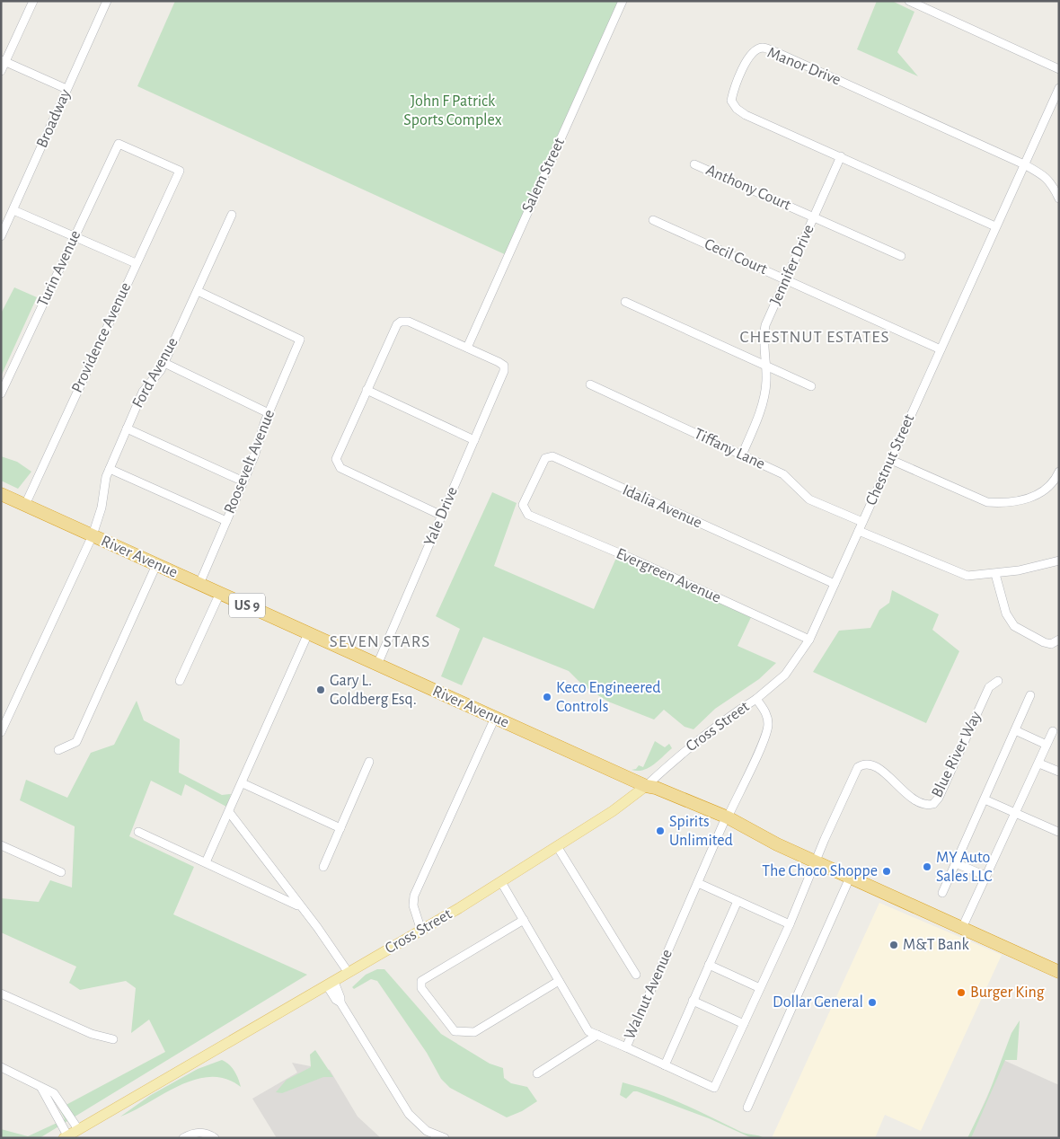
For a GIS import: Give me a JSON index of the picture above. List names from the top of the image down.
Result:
{
  "streets": {
    "highway": ["River Avenue", "US 9"],
    "main road": ["Cross Street"],
    "street": [
      "Manor Drive",
      "Broadway",
      "Salem Street",
      "Anthony Court",
      "Cecil Court",
      "Jennifer Drive",
      "Turin Avenue",
      "Providence Avenue",
      "Ford Avenue",
      "Tiffany Lane",
      "Chestnut Street",
      "Roosevelt Avenue",
      "Idalia Avenue",
      "Yale Drive",
      "Evergreen Avenue",
      "Blue River Way",
      "Walnut Avenue"
    ]
  },
  "crossings": [
    ["Manor Drive", "Jennifer Drive"],
    ["Manor Drive", "Chestnut Street"],
    ["Salem Street", "Yale Drive"],
    ["Anthony Court", "Jennifer Drive"],
    ["Cecil Court", "Jennifer Drive"],
    ["Cecil Court", "Chestnut Street"],
    ["Jennifer Drive", "Tiffany Lane"],
    ["Turin Avenue", "Providence Avenue"],
    ["Providence Avenue", "River Avenue"],
    ["Ford Avenue", "Roosevelt Avenue"],
    ["Ford Avenue", "River Avenue"],
    ["Tiffany Lane", "Chestnut Street"],
    ["Chestnut Street", "Idalia Avenue"],
    ["Chestnut Street", "Evergreen Avenue"],
    ["Chestnut Street", "Cross Street"],
    ["Roosevelt Avenue", "River Avenue"],
    ["Idalia Avenue", "Evergreen Avenue"],
    ["Yale Drive", "River Avenue"],
    ["River Avenue", "Cross Street"],
    ["River Avenue", "Blue River Way"],
    ["River Avenue", "Walnut Avenue"],
    ["Blue River Way", "Walnut Avenue"]
  ],
  "districts": ["CHESTNUT ESTATES", "SEVEN STARS"],
  "parks": ["John F Patrick Sports Complex"],
  "places": [
    "Gary L. Goldberg Esq.",
    "Keco Engineered Controls",
    "Spirits Unlimited",
    "MY Auto Sales LLC",
    "The Choco Shoppe",
    "M&T Bank",
    "Burger King",
    "Dollar General"
  ]
}
